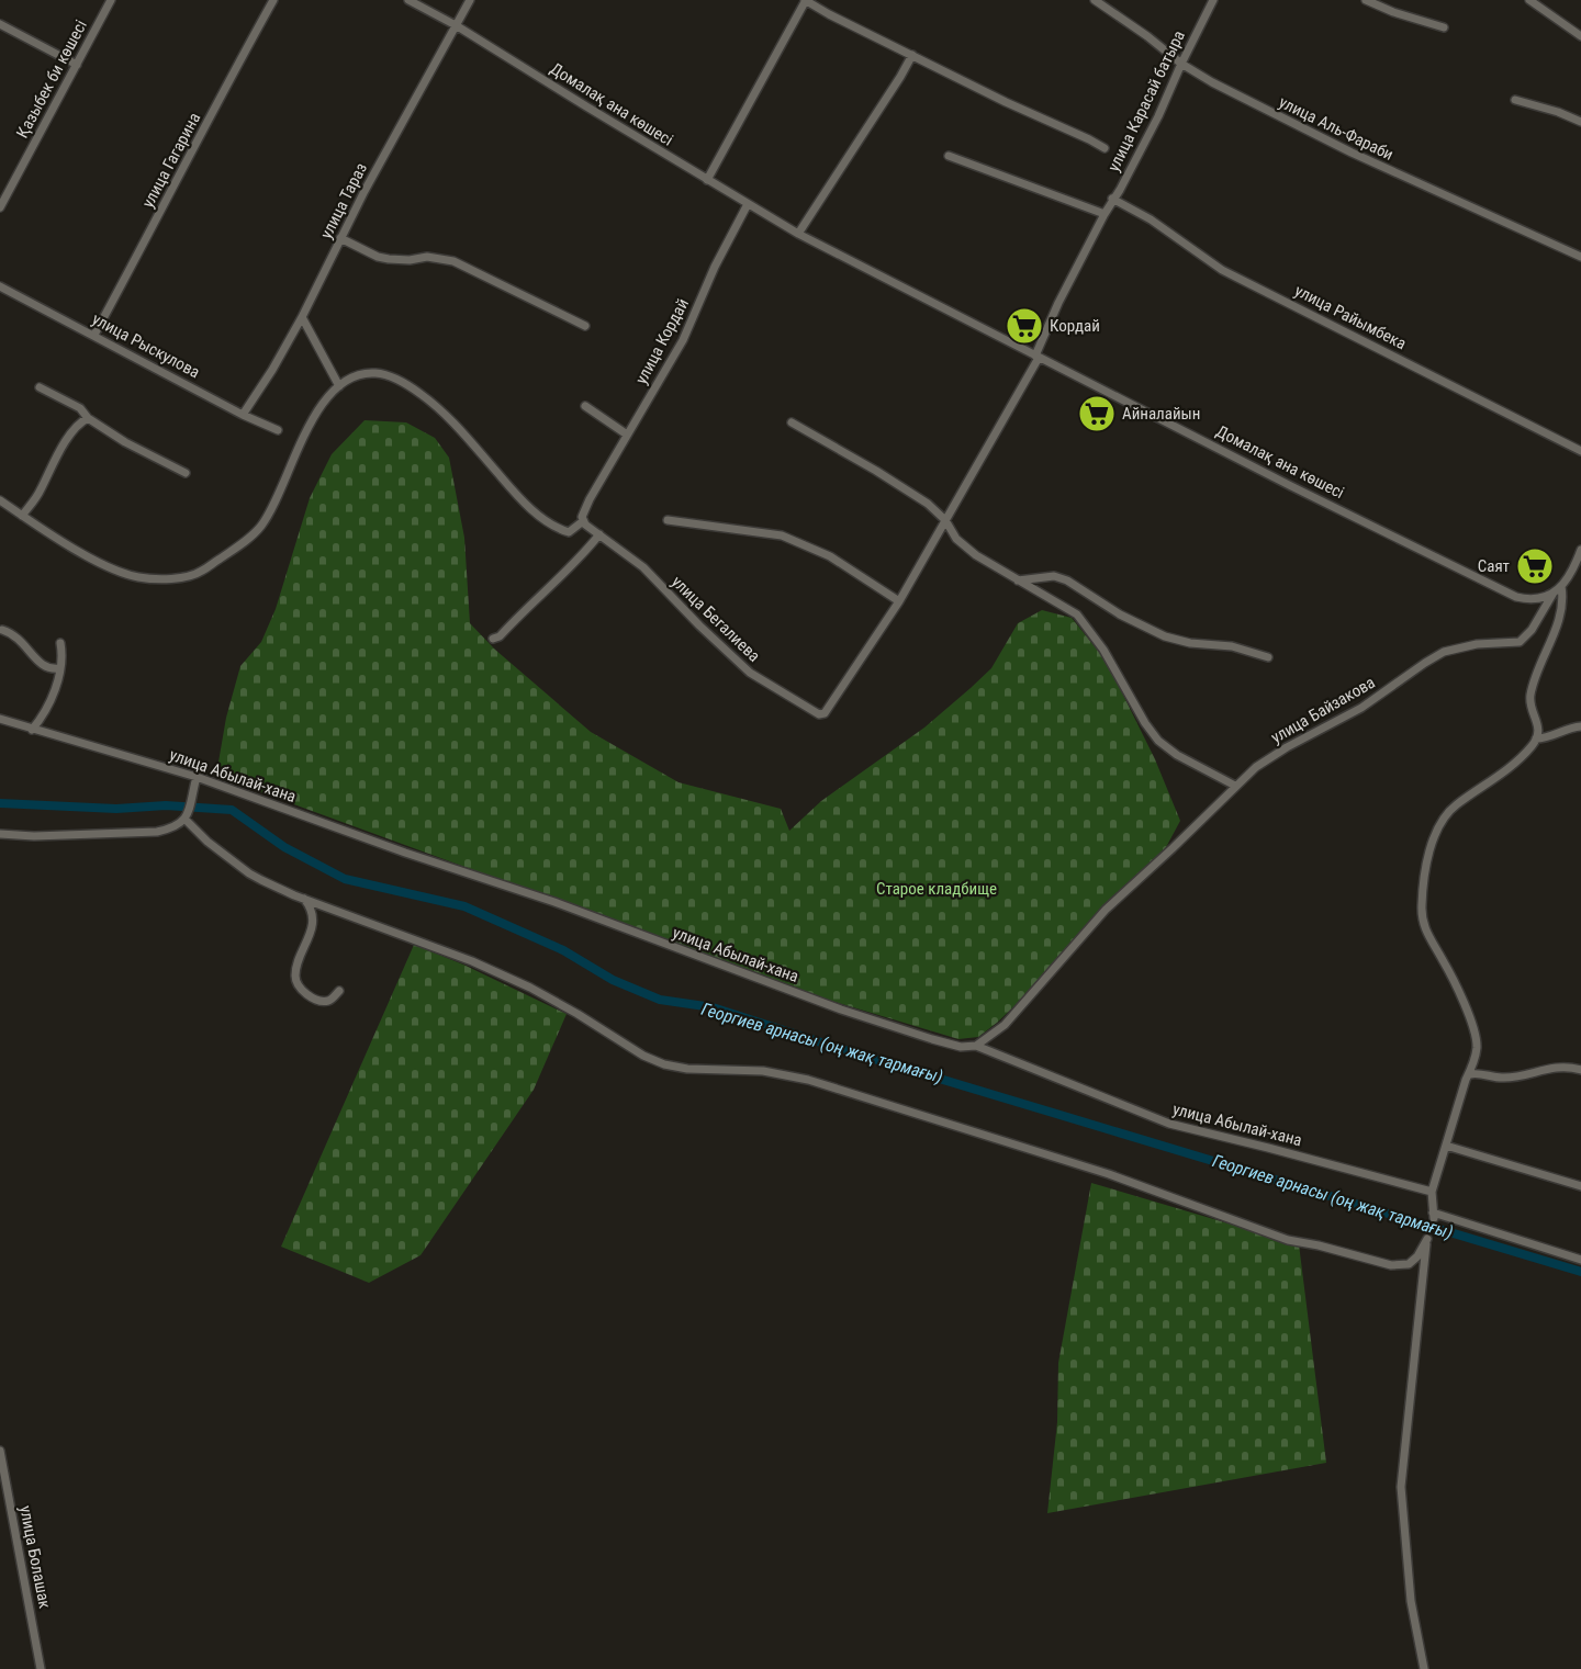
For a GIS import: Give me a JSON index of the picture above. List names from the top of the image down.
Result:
{
  "streets": {
    "street": [
      "Қазыбек би көшесі",
      "улица Карасай батыра",
      "Домалақ ана көшесі",
      "улица Аль-Фараби",
      "улица Гагарина",
      "улица Тараз",
      "улица Райымбека",
      "улица Кордай",
      "улица Рыскулова",
      "улица Бегалиева",
      "улица Байзакова",
      "улица Абылай-хана",
      "улица Болашак"
    ]
  },
  "crossings": [
    ["улица Карасай батыра", "Домалақ ана көшесі"],
    ["улица Карасай батыра", "улица Аль-Фараби"],
    ["улица Карасай батыра", "улица Райымбека"],
    ["улица Карасай батыра", "улица Бегалиева"],
    ["Домалақ ана көшесі", "улица Тараз"],
    ["Домалақ ана көшесі", "улица Кордай"],
    ["Домалақ ана көшесі", "улица Байзакова"],
    ["улица Гагарина", "улица Рыскулова"],
    ["улица Тараз", "улица Рыскулова"],
    ["улица Кордай", "улица Бегалиева"],
    ["улица Байзакова", "улица Абылай-хана"]
  ],
  "water": ["Георгиев арнасы (оң жақ тармағы)"],
  "parks": ["Старое кладбище"],
  "places": {
    "supermarket": ["Кордай", "Айналайын", "Саят"]
  }
}
